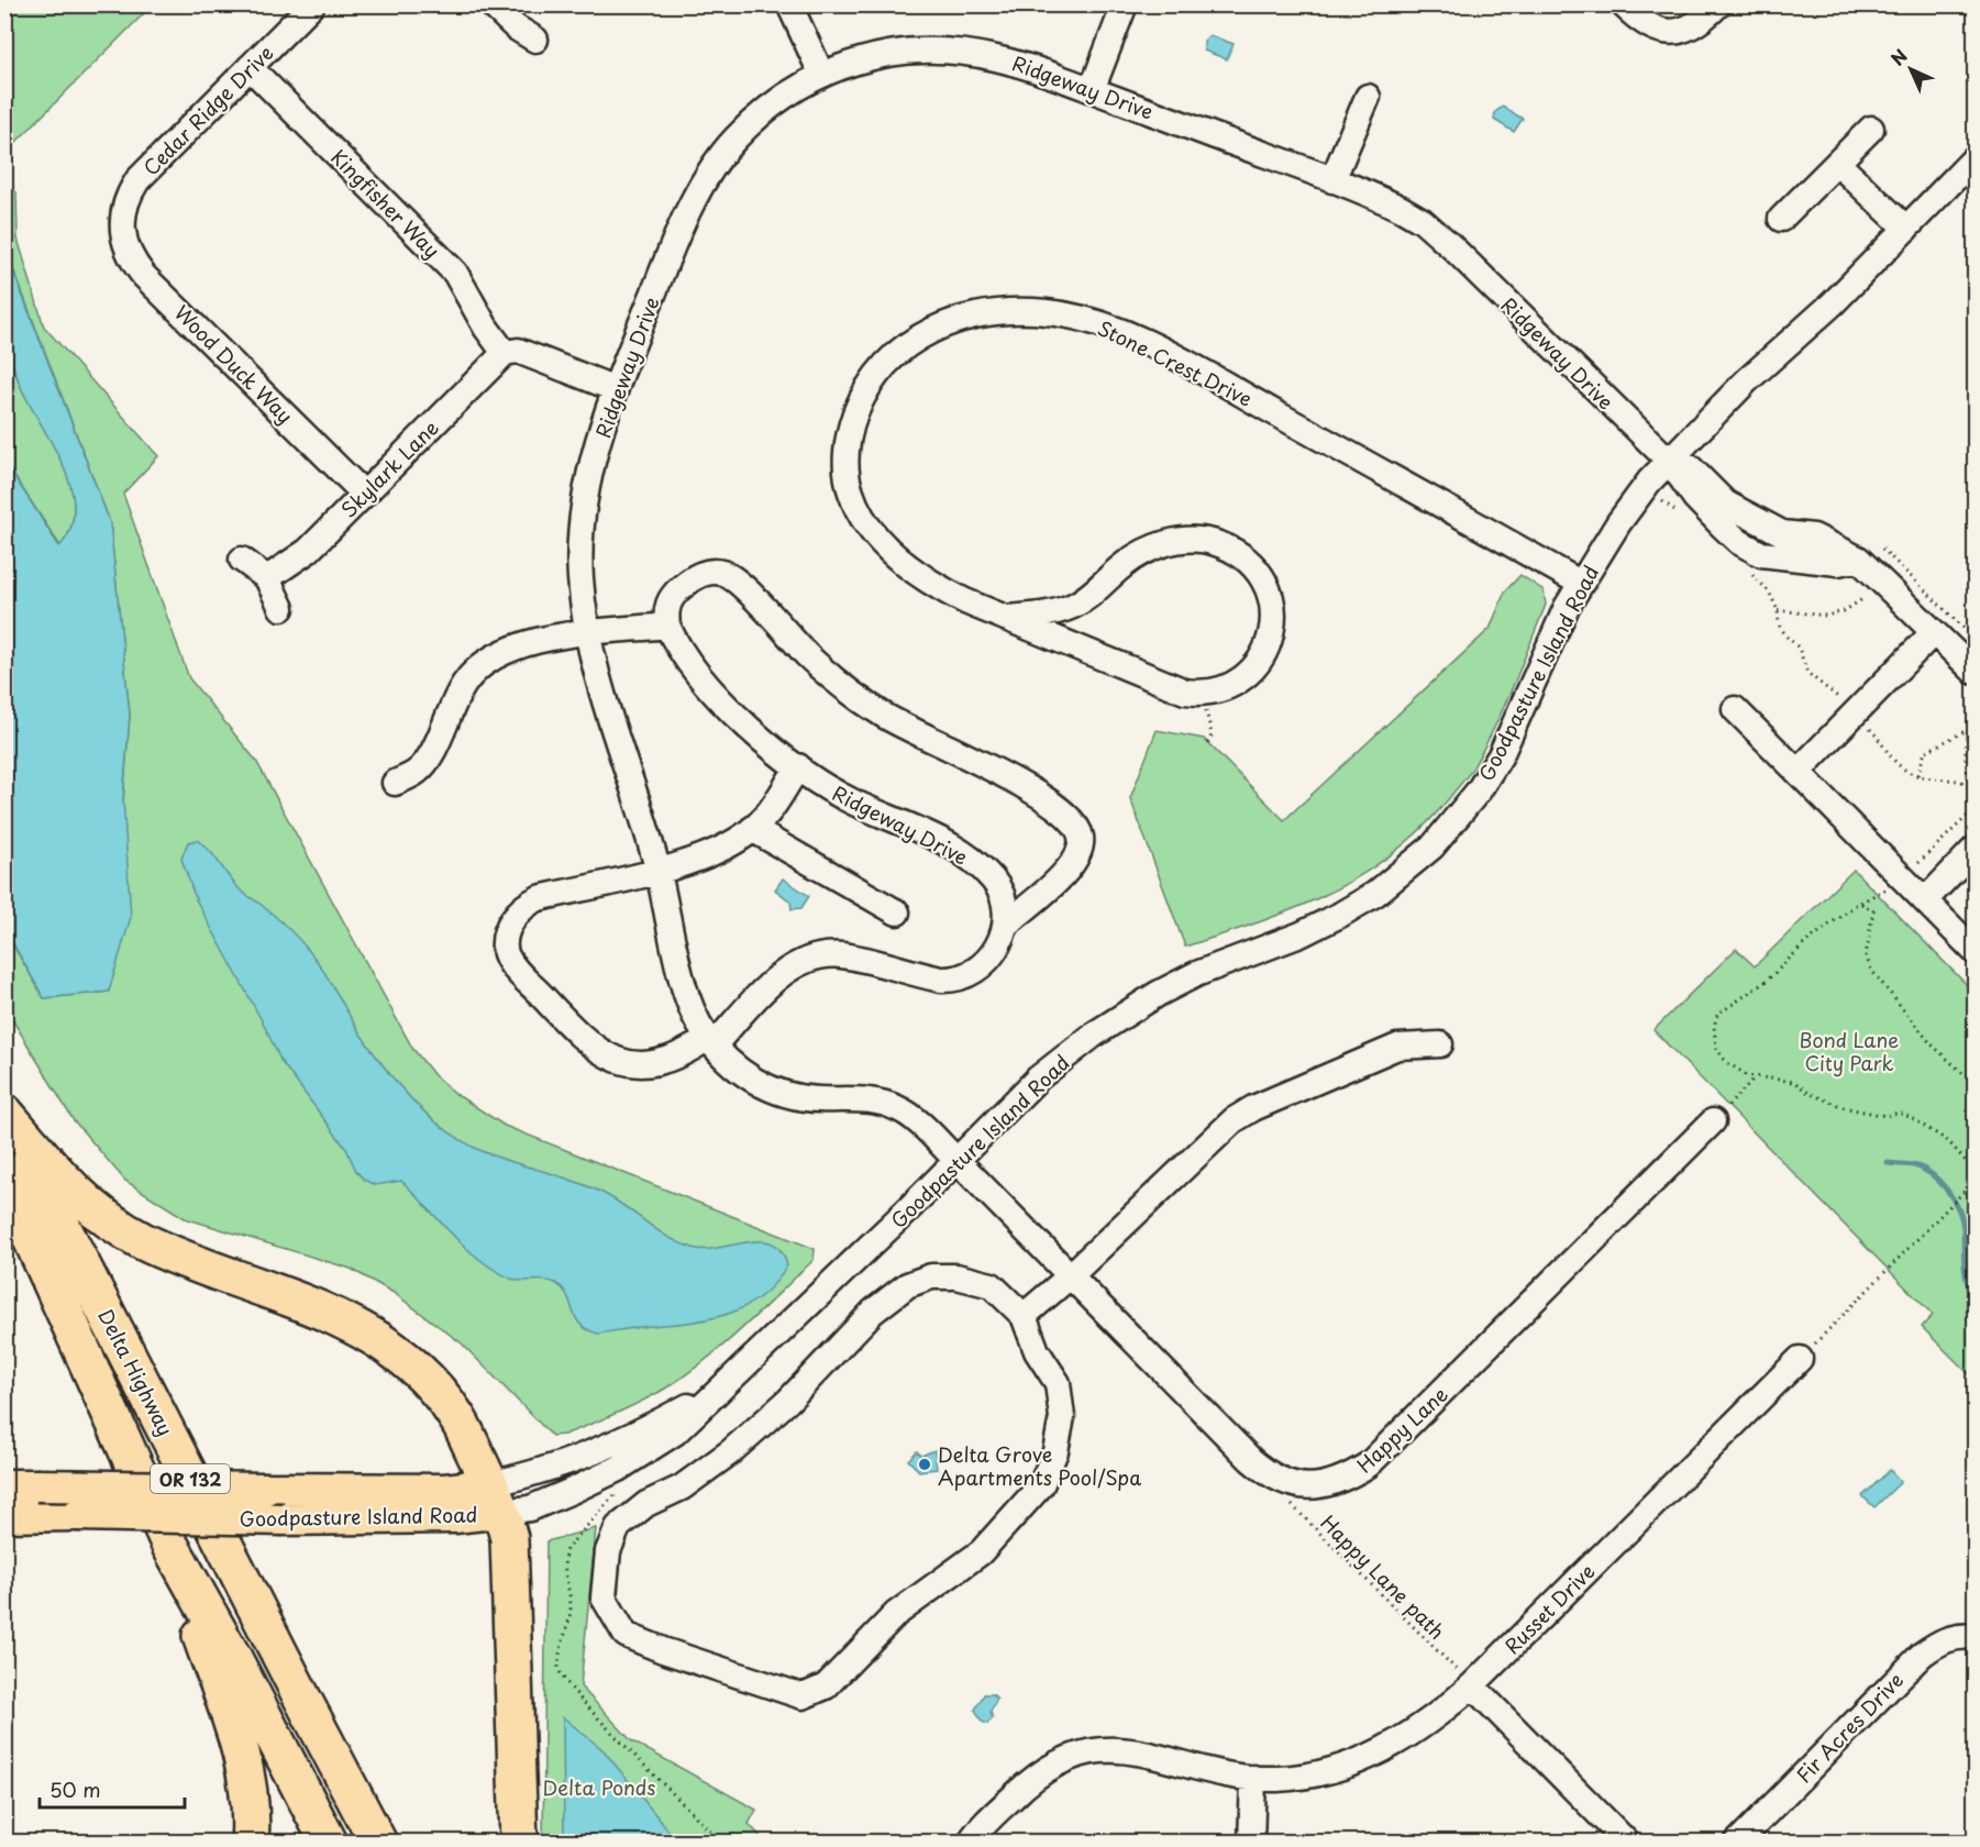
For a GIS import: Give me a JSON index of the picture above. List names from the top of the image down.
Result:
{
  "streets": {
    "highway": ["Delta Highway", "OR 132"],
    "main road": ["Goodpasture Island Road"],
    "street": [
      "Ridgeway Drive",
      "Cedar Ridge Drive",
      "Kingfisher Way",
      "Stone Crest Drive",
      "Wood Duck Way",
      "Skylark Lane",
      "Happy Lane",
      "Russet Drive",
      "Fir Acres Drive"
    ],
    "path": ["Happy Lane path"]
  },
  "crossings": [
    ["Ridgeway Drive", "Goodpasture Island Road"],
    ["Cedar Ridge Drive", "Kingfisher Way"],
    ["Cedar Ridge Drive", "Wood Duck Way"],
    ["Kingfisher Way", "Skylark Lane"],
    ["Stone Crest Drive", "Goodpasture Island Road"],
    ["Wood Duck Way", "Skylark Lane"],
    ["Happy Lane", "Happy Lane path"],
    ["Happy Lane path", "Russet Drive"]
  ],
  "parks": ["Bond Lane City Park", "Delta Ponds"],
  "places": ["Delta Grove Apartments Pool/Spa"],
  "scale_bar": "50 m",
  "north": "top left"
}
